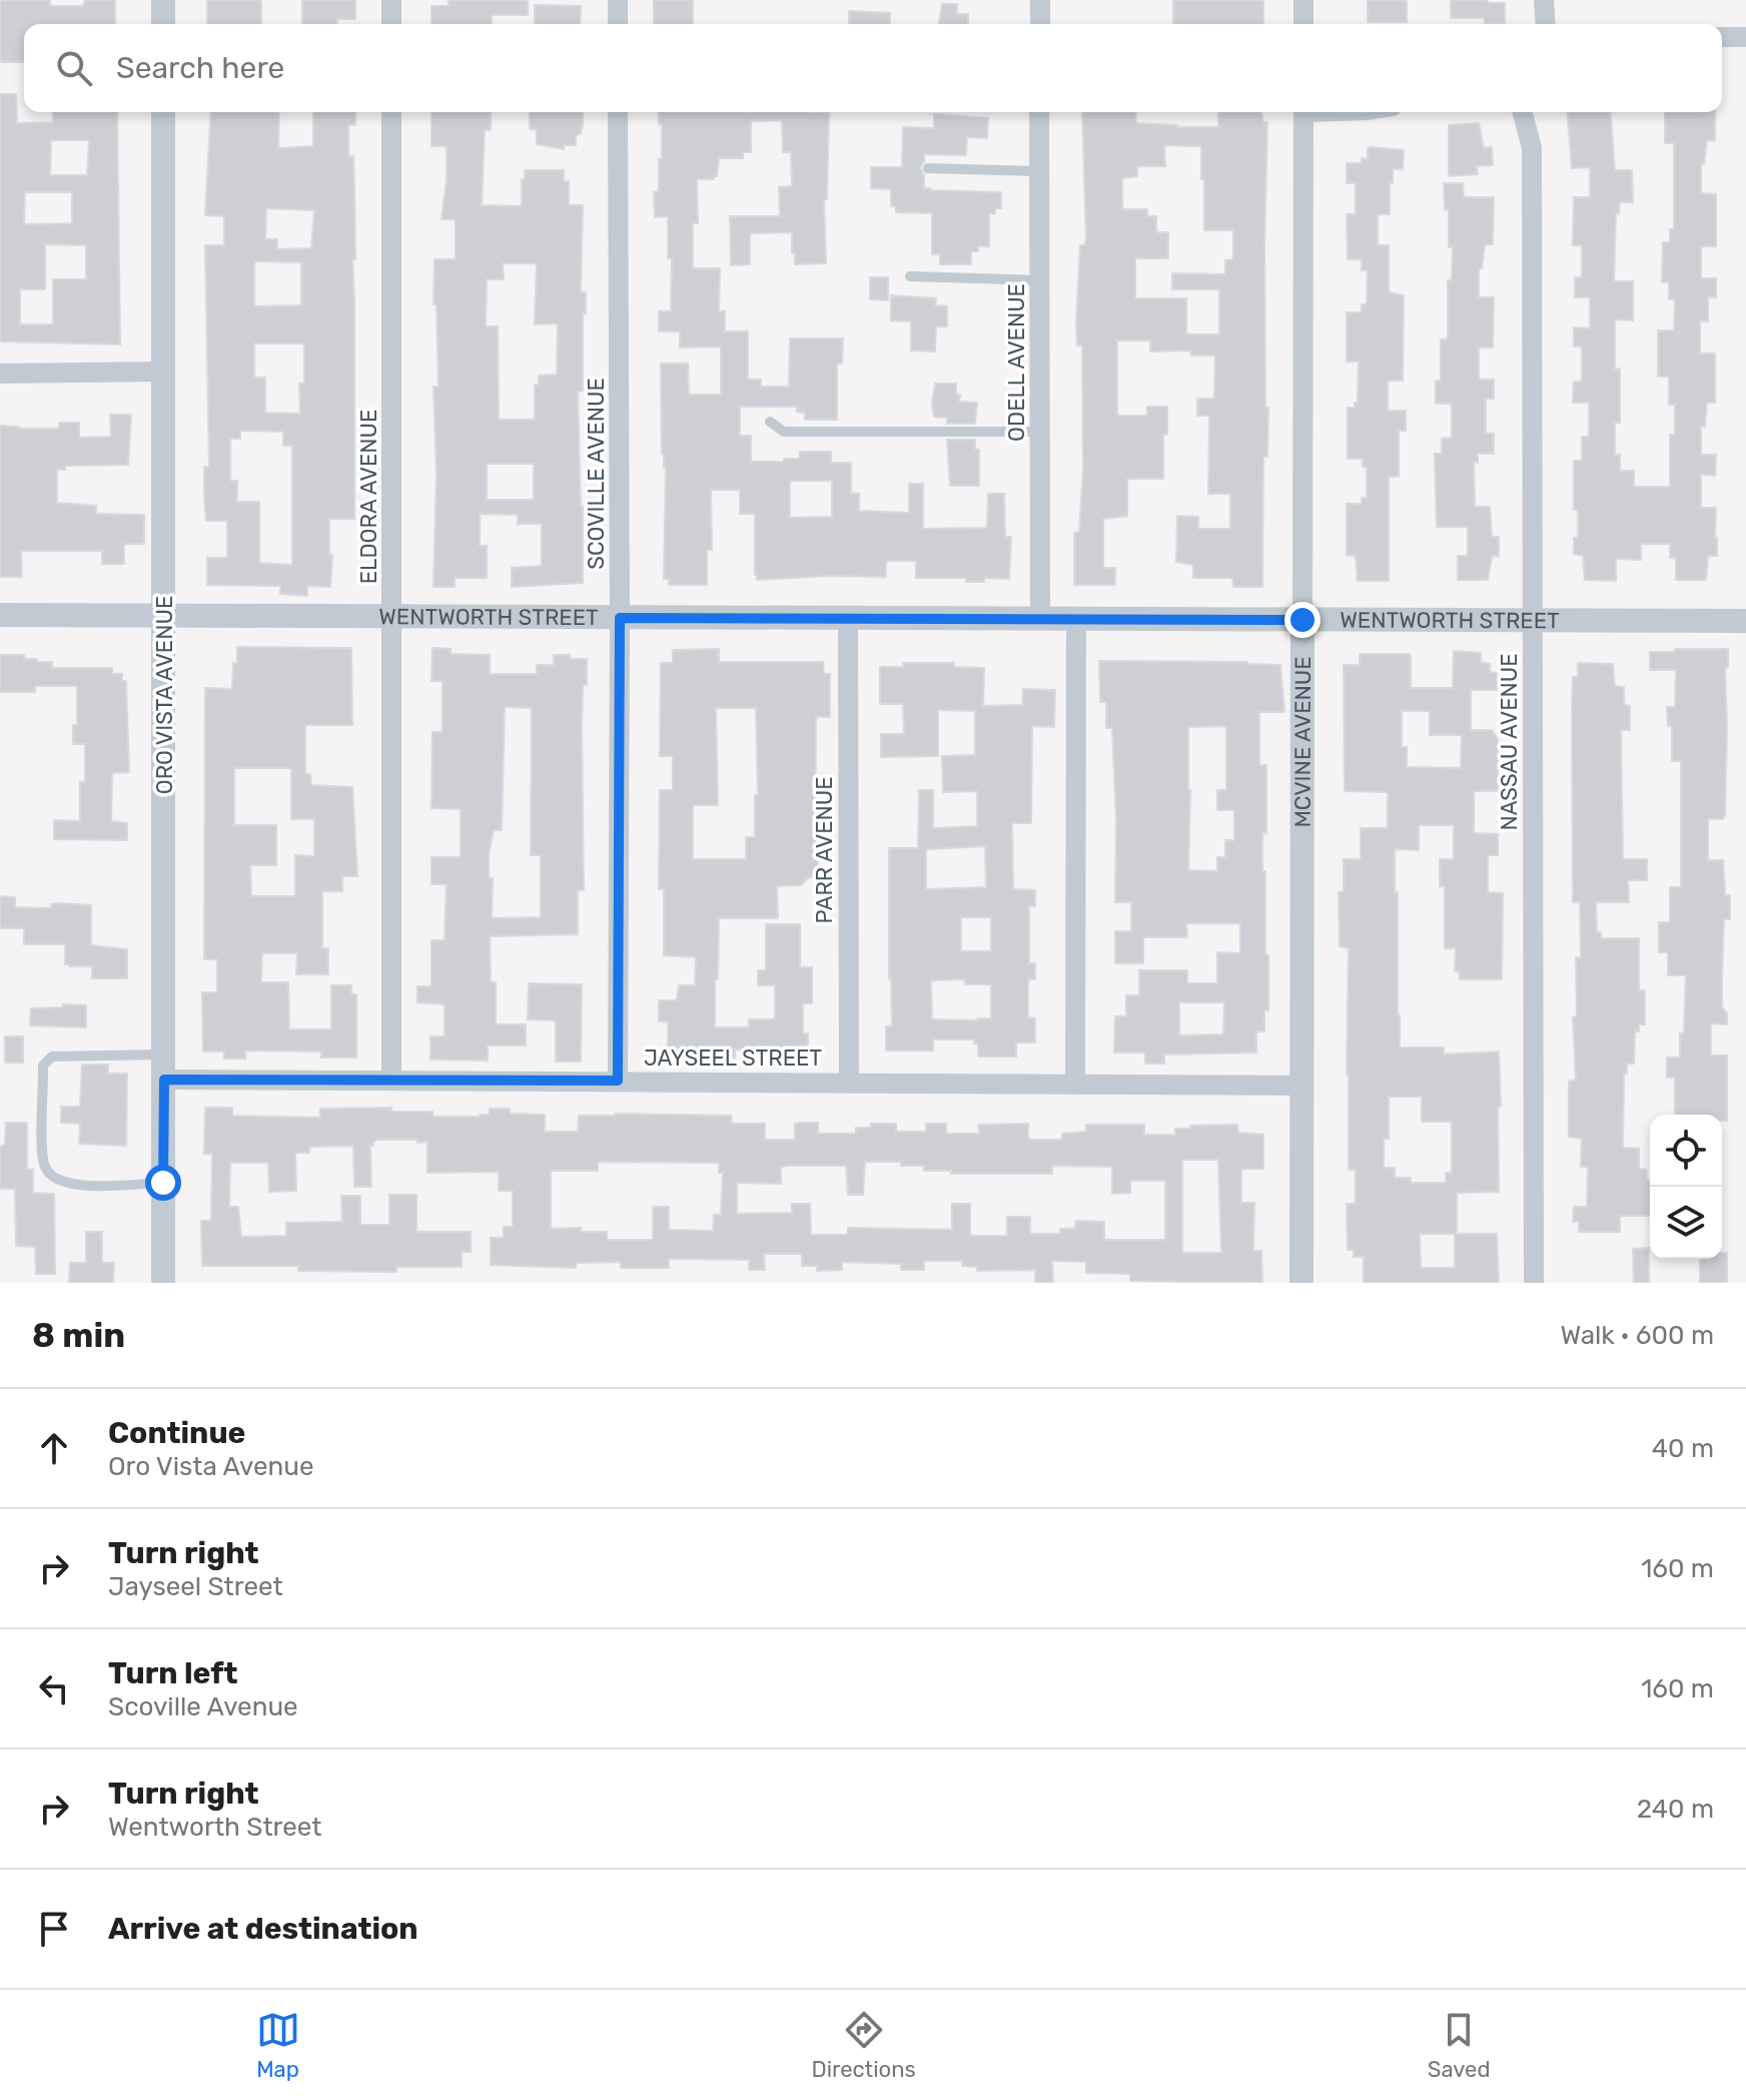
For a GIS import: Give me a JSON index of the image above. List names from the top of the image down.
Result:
{
  "streets": {
    "street": [
      "ODELL AVENUE",
      "SCOVILLE AVENUE",
      "ELDORA AVENUE",
      "WENTWORTH STREET",
      "ORO VISTA AVENUE",
      "MCVINE AVENUE",
      "NASSAU AVENUE",
      "PARR AVENUE",
      "JAYSEEL STREET"
    ]
  },
  "crossings": [
    ["ODELL AVENUE", "WENTWORTH STREET"],
    ["SCOVILLE AVENUE", "WENTWORTH STREET"],
    ["SCOVILLE AVENUE", "JAYSEEL STREET"],
    ["ELDORA AVENUE", "WENTWORTH STREET"],
    ["ELDORA AVENUE", "JAYSEEL STREET"],
    ["WENTWORTH STREET", "ORO VISTA AVENUE"],
    ["WENTWORTH STREET", "MCVINE AVENUE"],
    ["WENTWORTH STREET", "NASSAU AVENUE"],
    ["WENTWORTH STREET", "PARR AVENUE"],
    ["ORO VISTA AVENUE", "JAYSEEL STREET"],
    ["MCVINE AVENUE", "JAYSEEL STREET"],
    ["PARR AVENUE", "JAYSEEL STREET"]
  ],
  "page": {
    "search": "Search here",
    "heading": ["8 min", "Walk · 600 m"],
    "list": [
      ["Continue", "Oro Vista Avenue", "40 m"],
      ["Turn right", "Jayseel Street", "160 m"],
      ["Turn left", "Scoville Avenue", "160 m"],
      ["Turn right", "Wentworth Street", "240 m"],
      "Arrive at destination"
    ],
    "nav": ["Map", "Directions", "Saved"]
  }
}
